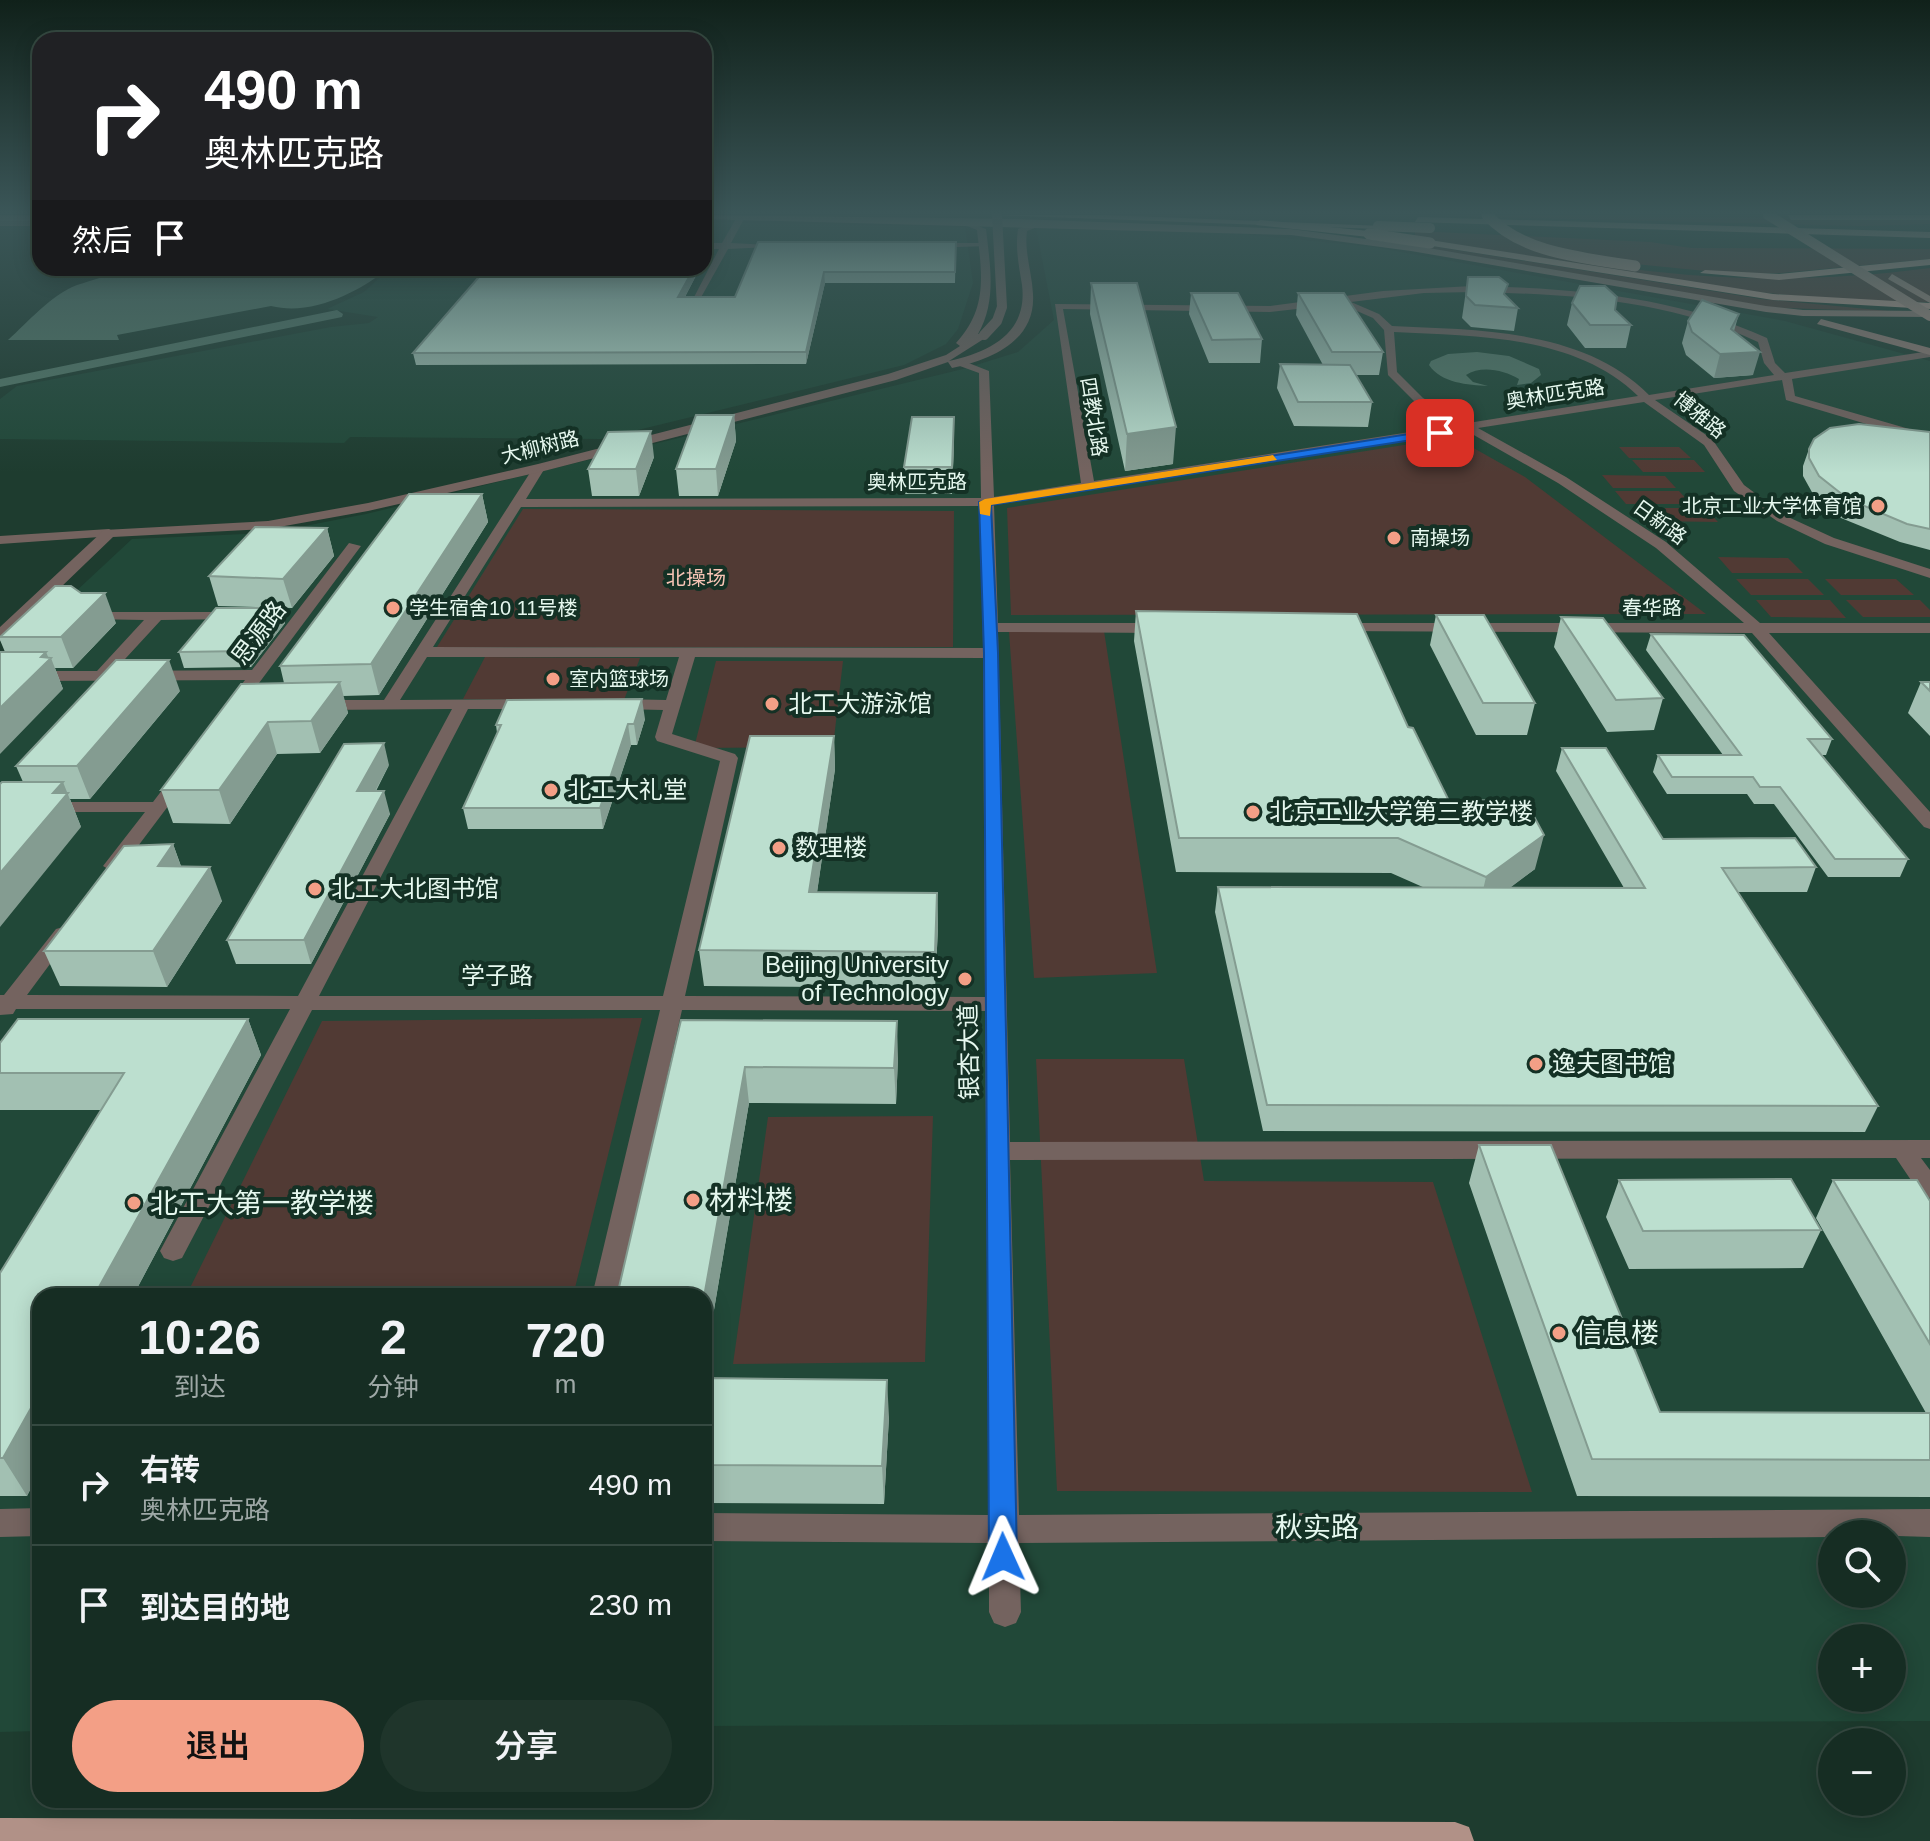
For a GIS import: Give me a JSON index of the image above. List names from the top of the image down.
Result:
{
  "streets": {
    "street": [
      "奥林匹克路",
      "博雅路",
      "四教北路",
      "大柳树路",
      "日新路",
      "春华路",
      "思源路",
      "学子路",
      "银杏大道",
      "秋实路"
    ]
  },
  "crossings": [
    ["奥林匹克路", "博雅路"],
    ["奥林匹克路", "四教北路"],
    ["奥林匹克路", "日新路"],
    ["奥林匹克路", "银杏大道"],
    ["博雅路", "日新路"],
    ["日新路", "春华路"],
    ["学子路", "银杏大道"],
    ["银杏大道", "秋实路"]
  ],
  "parks": ["北操场"],
  "places": [
    "北京工业大学体育馆",
    "南操场",
    "学生宿舍10 11号楼",
    "室内篮球场",
    "北工大游泳馆",
    "北工大礼堂",
    "北京工业大学第三教学楼",
    "数理楼",
    "北工大北图书馆",
    "Beijing University of Technology",
    "逸夫图书馆",
    "材料楼",
    "北工大第一教学楼",
    "信息楼"
  ],
  "page": {
    "turn": ["490 m", "奥林匹克路"],
    "then": "然后",
    "eta": [
      "10:26",
      "到达",
      "2",
      "分钟",
      "720",
      "m"
    ],
    "list": [
      {
        "name": "右转",
        "note": "奥林匹克路",
        "value": "490 m"
      },
      {
        "name": "到达目的地",
        "value": "230 m"
      }
    ],
    "map_buttons": ["+", "−"],
    "buttons": ["退出", "分享"]
  }
}
